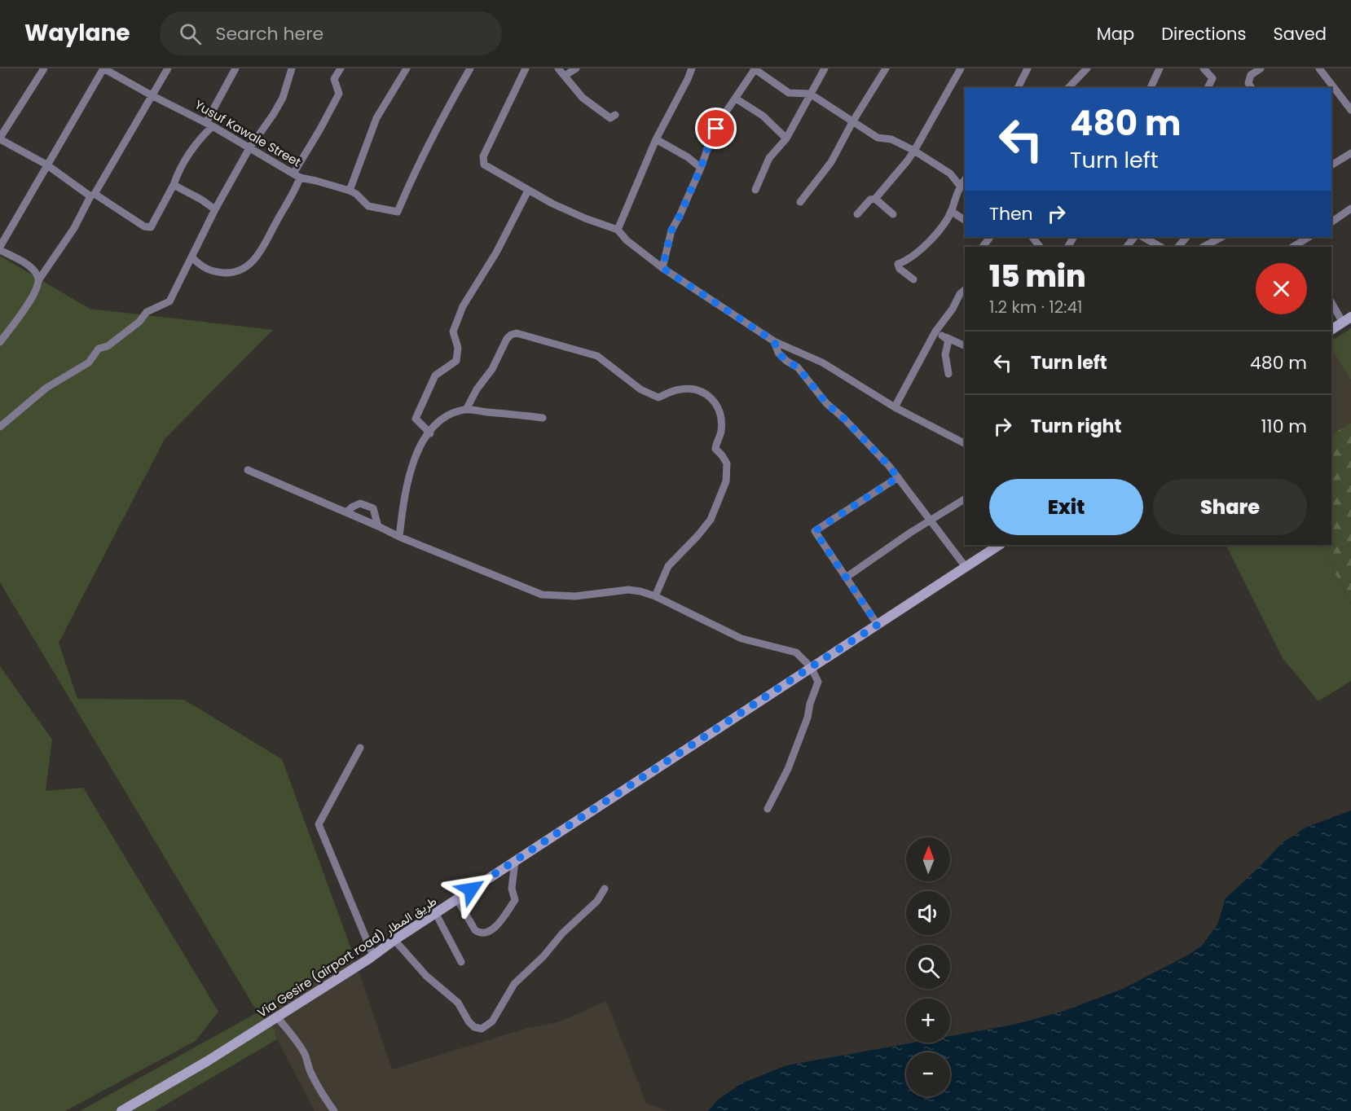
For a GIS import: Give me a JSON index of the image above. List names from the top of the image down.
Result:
{
  "streets": {
    "main road": ["Via Gesire (airport road) طريق المطار"],
    "street": ["Yusuf Kawale Street"]
  },
  "north": "top",
  "page": {
    "header": "Waylane",
    "search": "Search here",
    "nav": ["Map", "Directions", "Saved"],
    "turn": ["480 m", "Turn left"],
    "then": "Then",
    "heading": ["15 min", "1.2 km · 12:41"],
    "list": [
      {
        "name": "Turn left",
        "value": "480 m"
      },
      {
        "name": "Turn right",
        "value": "110 m"
      }
    ],
    "buttons": ["Exit", "Share"],
    "map_buttons": ["+", "−"]
  }
}
